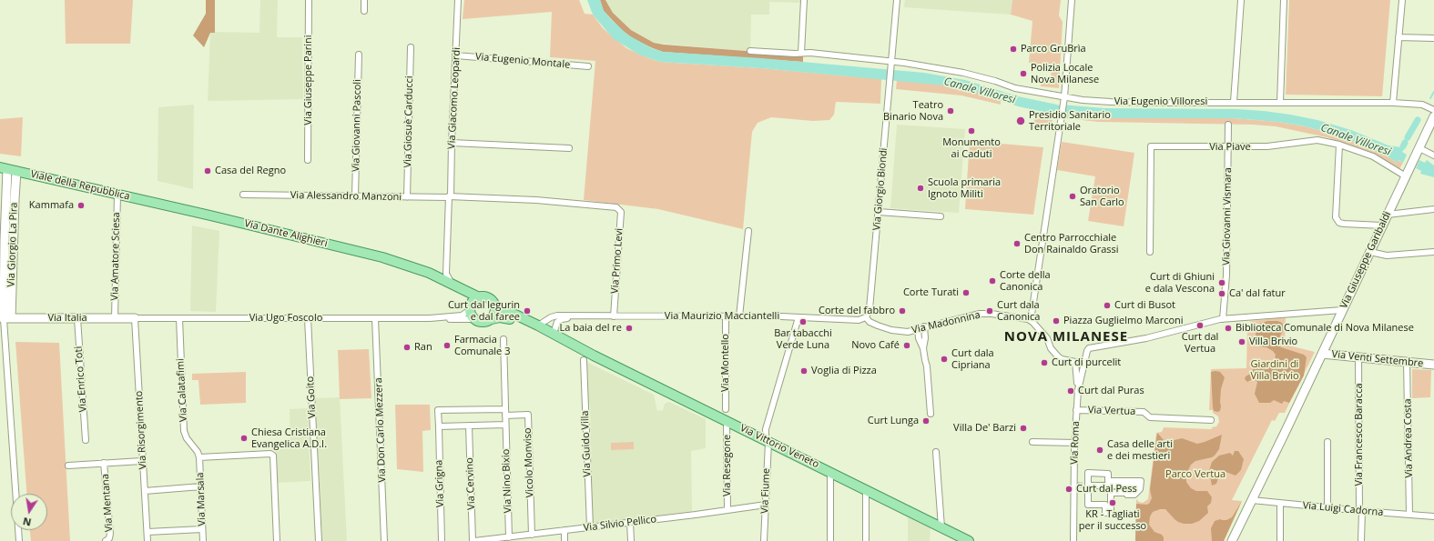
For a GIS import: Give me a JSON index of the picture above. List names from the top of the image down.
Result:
{
  "streets": {
    "main road": [
      "Viale della Repubblica",
      "Via Dante Alighieri",
      "Via Giorgio La Pira",
      "Via Giuseppe Garibaldi",
      "Via Italia",
      "Via Venti Settembre",
      "Via Vittorio Veneto"
    ],
    "street": [
      "Via Eugenio Montale",
      "Via Giuseppe Parini",
      "Via Giacomo Leopardi",
      "Via Eugenio Villoresi",
      "Via Giosuè Carducci",
      "Via Giovanni Pascoli",
      "Via Piave",
      "Via Giorgio Biondi",
      "Via Alessandro Manzoni",
      "Via Giovanni Vismara",
      "Via Amatore Sciesa",
      "Via Primo Levi",
      "Via Maurizio Macciantelli",
      "Via Ugo Foscolo",
      "Via Madonnina",
      "Via Montello",
      "Via Enrico Toti",
      "Via Calatafimi",
      "Via Goito",
      "Via Vertua",
      "Via Risorgimento",
      "Via Don Carlo Mezzera",
      "Via Francesco Baracca",
      "Via Andrea Costa",
      "Via Roma",
      "Via Guido Villa",
      "Vicolo Monviso",
      "Via Resegone",
      "Via Nino Bixio",
      "Via Grigna",
      "Via Cervino",
      "Via Fiume",
      "Via Marsala",
      "Via Mentana",
      "Via Luigi Cadorna",
      "Via Silvio Pellico"
    ]
  },
  "crossings": [
    ["Via Eugenio Montale", "Via Giacomo Leopardi"],
    ["Via Giacomo Leopardi", "Via Alessandro Manzoni"],
    ["Via Giacomo Leopardi", "Via Dante Alighieri"],
    ["Via Eugenio Villoresi", "Via Giorgio Biondi"],
    ["Via Giosuè Carducci", "Via Alessandro Manzoni"],
    ["Via Giovanni Pascoli", "Via Alessandro Manzoni"],
    ["Via Piave", "Via Giovanni Vismara"],
    ["Via Piave", "Via Giuseppe Garibaldi"],
    ["Viale della Repubblica", "Via Dante Alighieri"],
    ["Viale della Repubblica", "Via Giorgio La Pira"],
    ["Viale della Repubblica", "Via Amatore Sciesa"],
    ["Via Giorgio Biondi", "Via Maurizio Macciantelli"],
    ["Via Giorgio Biondi", "Via Madonnina"],
    ["Via Alessandro Manzoni", "Via Primo Levi"],
    ["Via Giovanni Vismara", "Via Roma"],
    ["Via Dante Alighieri", "Via Ugo Foscolo"],
    ["Via Dante Alighieri", "Via Vittorio Veneto"],
    ["Via Giorgio La Pira", "Via Italia"],
    ["Via Amatore Sciesa", "Via Italia"],
    ["Via Giuseppe Garibaldi", "Via Venti Settembre"],
    ["Via Giuseppe Garibaldi", "Via Luigi Cadorna"],
    ["Via Primo Levi", "Via Maurizio Macciantelli"],
    ["Via Maurizio Macciantelli", "Via Madonnina"],
    ["Via Maurizio Macciantelli", "Via Montello"],
    ["Via Maurizio Macciantelli", "Via Vittorio Veneto"],
    ["Via Maurizio Macciantelli", "Via Fiume"],
    ["Via Italia", "Via Ugo Foscolo"],
    ["Via Italia", "Via Enrico Toti"],
    ["Via Italia", "Via Risorgimento"],
    ["Via Ugo Foscolo", "Via Calatafimi"],
    ["Via Ugo Foscolo", "Via Goito"],
    ["Via Ugo Foscolo", "Via Risorgimento"],
    ["Via Ugo Foscolo", "Via Don Carlo Mezzera"],
    ["Via Ugo Foscolo", "Via Vittorio Veneto"],
    ["Via Venti Settembre", "Via Francesco Baracca"],
    ["Via Venti Settembre", "Via Andrea Costa"],
    ["Via Calatafimi", "Via Marsala"],
    ["Via Vertua", "Via Roma"],
    ["Via Francesco Baracca", "Via Luigi Cadorna"],
    ["Via Andrea Costa", "Via Luigi Cadorna"],
    ["Via Guido Villa", "Via Vittorio Veneto"],
    ["Via Guido Villa", "Via Silvio Pellico"],
    ["Via Vittorio Veneto", "Via Resegone"],
    ["Via Vittorio Veneto", "Via Fiume"],
    ["Vicolo Monviso", "Via Nino Bixio"],
    ["Vicolo Monviso", "Via Silvio Pellico"],
    ["Via Resegone", "Via Silvio Pellico"],
    ["Via Nino Bixio", "Via Silvio Pellico"],
    ["Via Cervino", "Via Silvio Pellico"],
    ["Via Fiume", "Via Silvio Pellico"]
  ],
  "districts": ["NOVA MILANESE"],
  "water": ["Canale Villoresi"],
  "parks": ["Giardini di Villa Brivio", "Parco Vertua"],
  "places": [
    "Parco GruBrìa",
    "Polizia Locale Nova Milanese",
    "Teatro Binario Nova",
    "Presidio Sanitario Territoriale",
    "Monumento ai Caduti",
    "Casa del Regno",
    "Scuola primaria Ignoto Militi",
    "Oratorio San Carlo",
    "Kammafa",
    "Centro Parrocchiale Don Rainaldo Grassi",
    "Corte della Canonica",
    "Curt di Ghiuni e dala Vescona",
    "Corte Turati",
    "Ca' dal fatur",
    "Curt di Busot",
    "Curt dal legurin e dal faree",
    "Corte del fabbro",
    "Curt dala Canonica",
    "Piazza Guglielmo Marconi",
    "Bar tabacchi Verde Luna",
    "Curt dal Vertua",
    "La baia del re",
    "Biblioteca Comunale di Nova Milanese",
    "Villa Brivio",
    "Farmacia Comunale 3",
    "Novo Café",
    "Ran",
    "Curt dala Cipriana",
    "Curt di purcelit",
    "Voglia di Pizza",
    "Curt dal Puras",
    "Curt Lunga",
    "Villa De' Barzi",
    "Chiesa Cristiana Evangelica A.D.I.",
    "Casa delle arti e dei mestieri",
    "Curt dal Pess",
    "KR - Tagliati per il successo"
  ],
  "north": "bottom"
}
